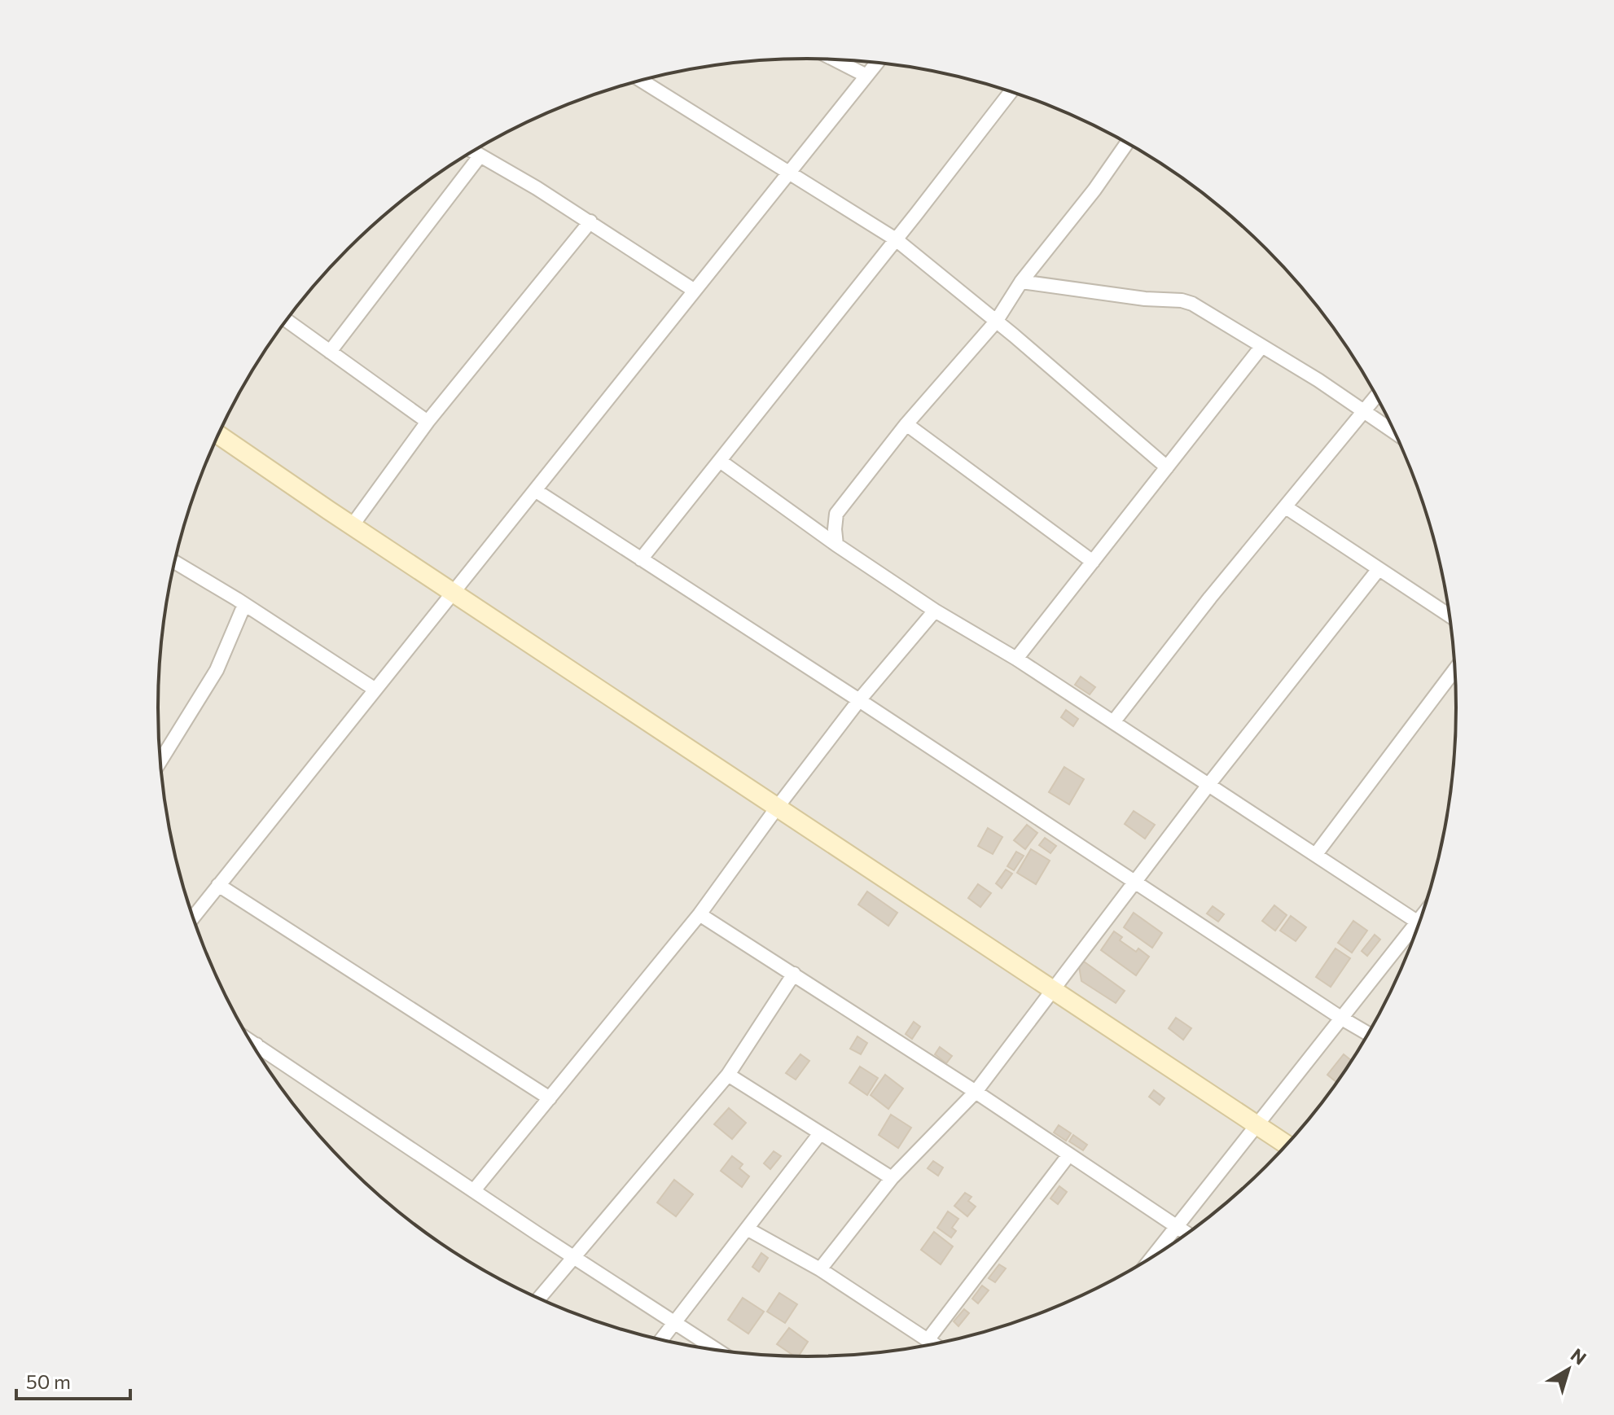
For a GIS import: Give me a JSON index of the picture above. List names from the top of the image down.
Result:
{
  "scale_bar": "50 m",
  "north": "top right"
}
